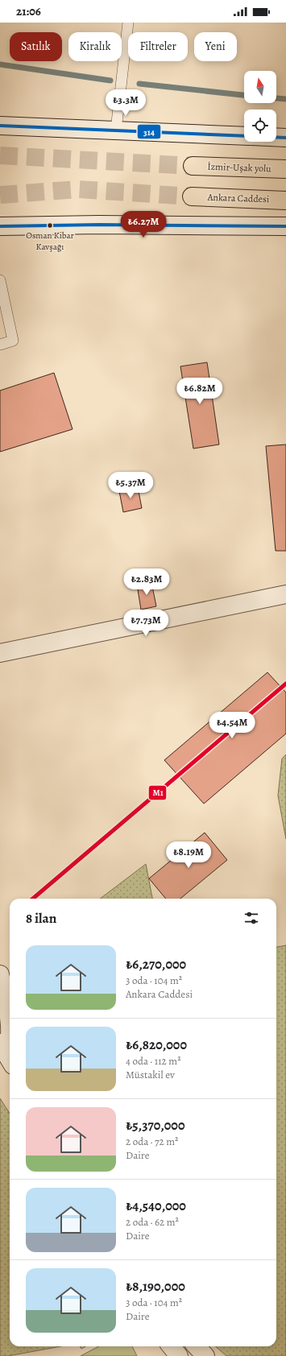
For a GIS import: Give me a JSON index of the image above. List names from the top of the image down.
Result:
{
  "streets": {
    "highway": ["İzmir-Uşak yolu", "Ankara Caddesi"]
  },
  "places": ["Osman Kibar Kavşağı"],
  "lines": ["transit line 314", "transit line M1"],
  "north": "top",
  "page": {
    "status": "21:06",
    "chip": [
      "Satılık",
      "Kiralık",
      "Filtreler",
      "Yeni"
    ],
    "price": [
      "₺3.3M",
      "₺6.27M",
      "₺6.82M",
      "₺5.37M",
      "₺2.83M",
      "₺7.73M",
      "₺4.54M",
      "₺8.19M"
    ],
    "heading": "8 ilan",
    "list": [
      {
        "name": "₺6,270,000",
        "note": "3 oda · 104 m² · Ankara Caddesi"
      },
      {
        "name": "₺6,820,000",
        "note": "4 oda · 112 m² · Müstakil ev"
      },
      {
        "name": "₺5,370,000",
        "note": "2 oda · 72 m² · Daire"
      },
      {
        "name": "₺4,540,000",
        "note": "2 oda · 62 m² · Daire"
      },
      {
        "name": "₺8,190,000",
        "note": "3 oda · 104 m² · Daire"
      }
    ]
  }
}
